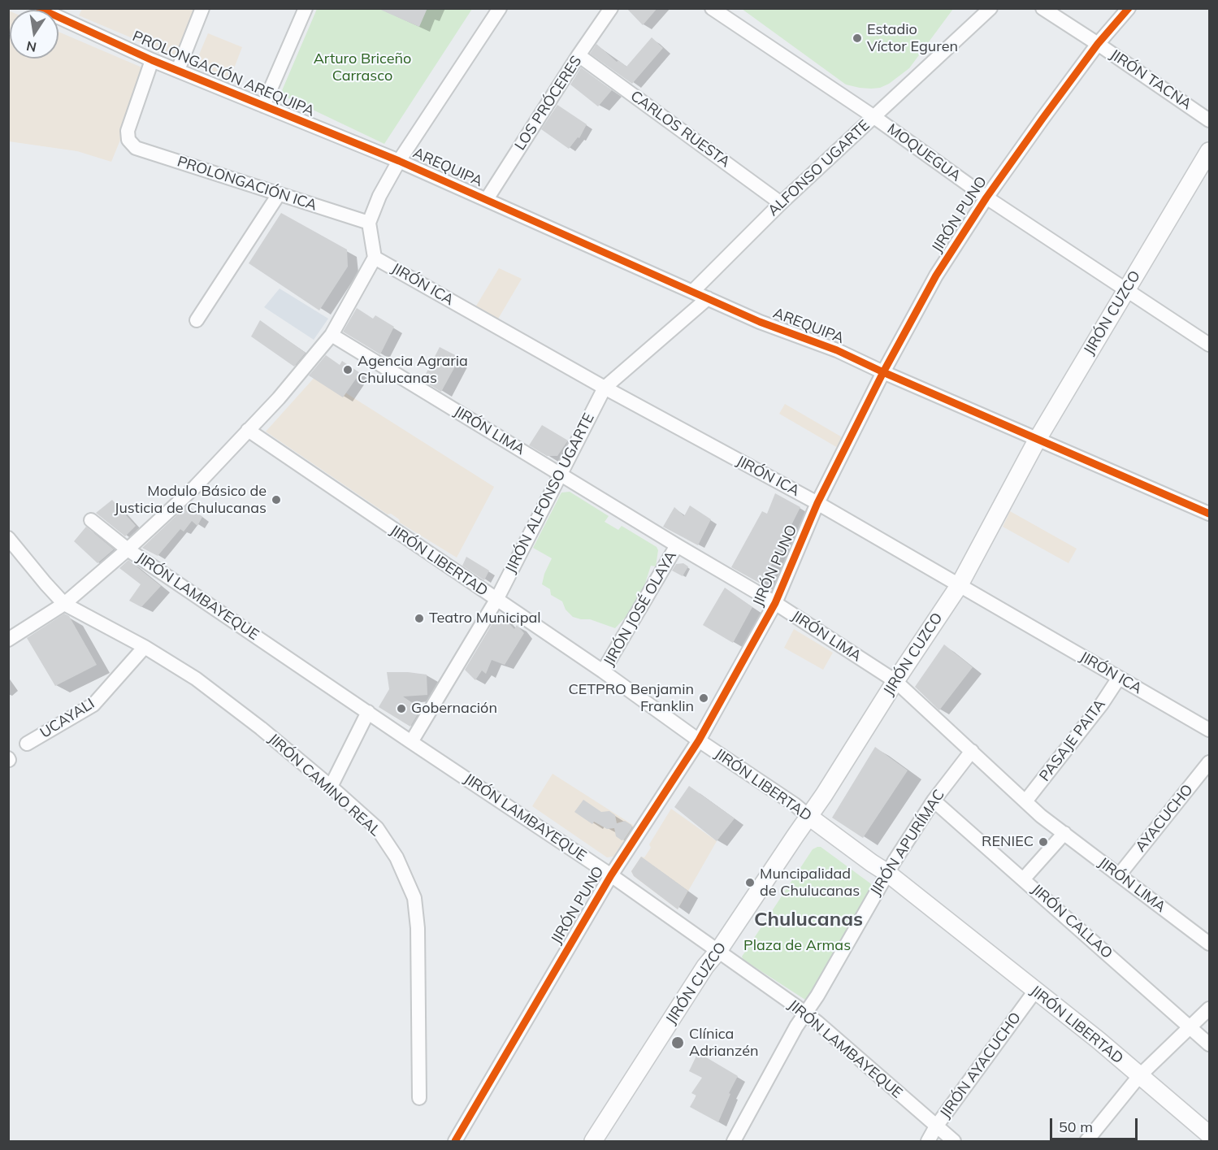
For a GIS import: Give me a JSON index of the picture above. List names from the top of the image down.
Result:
{
  "streets": {
    "street": [
      "PROLONGACIÓN AREQUIPA",
      "JIRÓN TACNA",
      "LOS PRÓCERES",
      "CARLOS RUESTA",
      "MOQUEGUA",
      "AREQUIPA",
      "ALFONSO UGARTE",
      "PROLONGACIÓN ICA",
      "JIRÓN PUNO",
      "JIRÓN ICA",
      "JIRÓN CUZCO",
      "JIRÓN LIMA",
      "JIRÓN ALFONSO UGARTE",
      "JIRÓN LIBERTAD",
      "JIRÓN LAMBAYEQUE",
      "JIRÓN JOSÉ OLAYA",
      "UCAYALI",
      "PASAJE PAITA",
      "JIRÓN CAMINO REAL",
      "AYACUCHO",
      "JIRÓN APURÍMAC",
      "JIRÓN CALLAO",
      "JIRÓN AYACUCHO"
    ]
  },
  "crossings": [
    ["PROLONGACIÓN AREQUIPA", "AREQUIPA"],
    ["PROLONGACIÓN AREQUIPA", "PROLONGACIÓN ICA"],
    ["JIRÓN TACNA", "JIRÓN PUNO"],
    ["LOS PRÓCERES", "CARLOS RUESTA"],
    ["LOS PRÓCERES", "AREQUIPA"],
    ["CARLOS RUESTA", "ALFONSO UGARTE"],
    ["MOQUEGUA", "ALFONSO UGARTE"],
    ["MOQUEGUA", "JIRÓN PUNO"],
    ["MOQUEGUA", "JIRÓN CUZCO"],
    ["AREQUIPA", "ALFONSO UGARTE"],
    ["AREQUIPA", "JIRÓN PUNO"],
    ["AREQUIPA", "JIRÓN CUZCO"],
    ["AREQUIPA", "JIRÓN ALFONSO UGARTE"],
    ["JIRÓN PUNO", "JIRÓN ICA"],
    ["JIRÓN PUNO", "JIRÓN LIMA"],
    ["JIRÓN PUNO", "JIRÓN LIBERTAD"],
    ["JIRÓN PUNO", "JIRÓN LAMBAYEQUE"],
    ["JIRÓN ICA", "JIRÓN CUZCO"],
    ["JIRÓN ICA", "JIRÓN ALFONSO UGARTE"],
    ["JIRÓN ICA", "PASAJE PAITA"],
    ["JIRÓN CUZCO", "JIRÓN LIMA"],
    ["JIRÓN CUZCO", "JIRÓN LIBERTAD"],
    ["JIRÓN CUZCO", "JIRÓN LAMBAYEQUE"],
    ["JIRÓN LIMA", "JIRÓN ALFONSO UGARTE"],
    ["JIRÓN LIMA", "JIRÓN JOSÉ OLAYA"],
    ["JIRÓN LIMA", "PASAJE PAITA"],
    ["JIRÓN LIMA", "AYACUCHO"],
    ["JIRÓN LIMA", "JIRÓN APURÍMAC"],
    ["JIRÓN ALFONSO UGARTE", "JIRÓN LIBERTAD"],
    ["JIRÓN ALFONSO UGARTE", "JIRÓN LAMBAYEQUE"],
    ["JIRÓN LIBERTAD", "JIRÓN JOSÉ OLAYA"],
    ["JIRÓN LIBERTAD", "JIRÓN APURÍMAC"],
    ["JIRÓN LIBERTAD", "JIRÓN AYACUCHO"],
    ["JIRÓN LAMBAYEQUE", "JIRÓN APURÍMAC"],
    ["JIRÓN LAMBAYEQUE", "JIRÓN AYACUCHO"],
    ["UCAYALI", "JIRÓN CAMINO REAL"],
    ["JIRÓN APURÍMAC", "JIRÓN CALLAO"]
  ],
  "districts": ["Chulucanas"],
  "parks": ["Arturo Briceño Carrasco", "Plaza de Armas"],
  "places": [
    "Estadio Víctor Eguren",
    "Agencia Agraria Chulucanas",
    "Modulo Básico de Justicia de Chulucanas",
    "Teatro Municipal",
    "CETPRO Benjamin Franklin",
    "Gobernación",
    "RENIEC",
    "Muncipalidad de Chulucanas",
    "Clínica Adrianzén"
  ],
  "scale_bar": "50 m",
  "north": "bottom"
}
